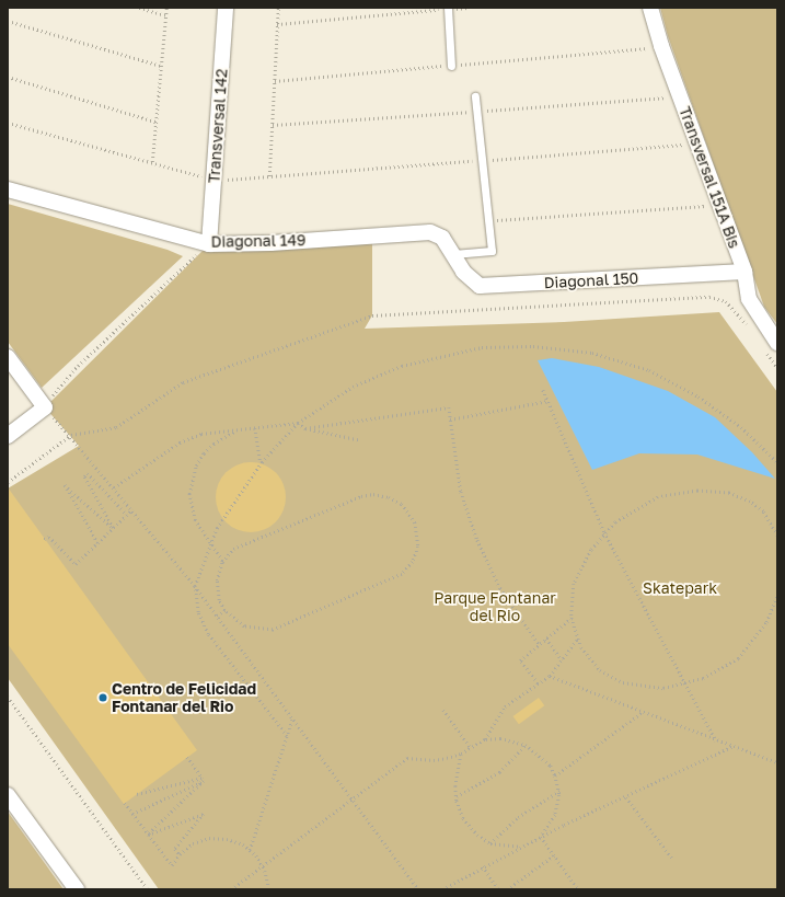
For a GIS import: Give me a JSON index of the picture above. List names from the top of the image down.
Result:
{
  "streets": {
    "street": [
      "Transversal 142",
      "Transversal 151A Bis",
      "Diagonal 149",
      "Diagonal 150"
    ]
  },
  "crossings": [
    ["Transversal 142", "Diagonal 149"],
    ["Transversal 151A Bis", "Diagonal 150"],
    ["Diagonal 149", "Diagonal 150"]
  ],
  "parks": ["Skatepark", "Parque Fontanar del Rio"],
  "places": ["Centro de Felicidad Fontanar del Rio"]
}
